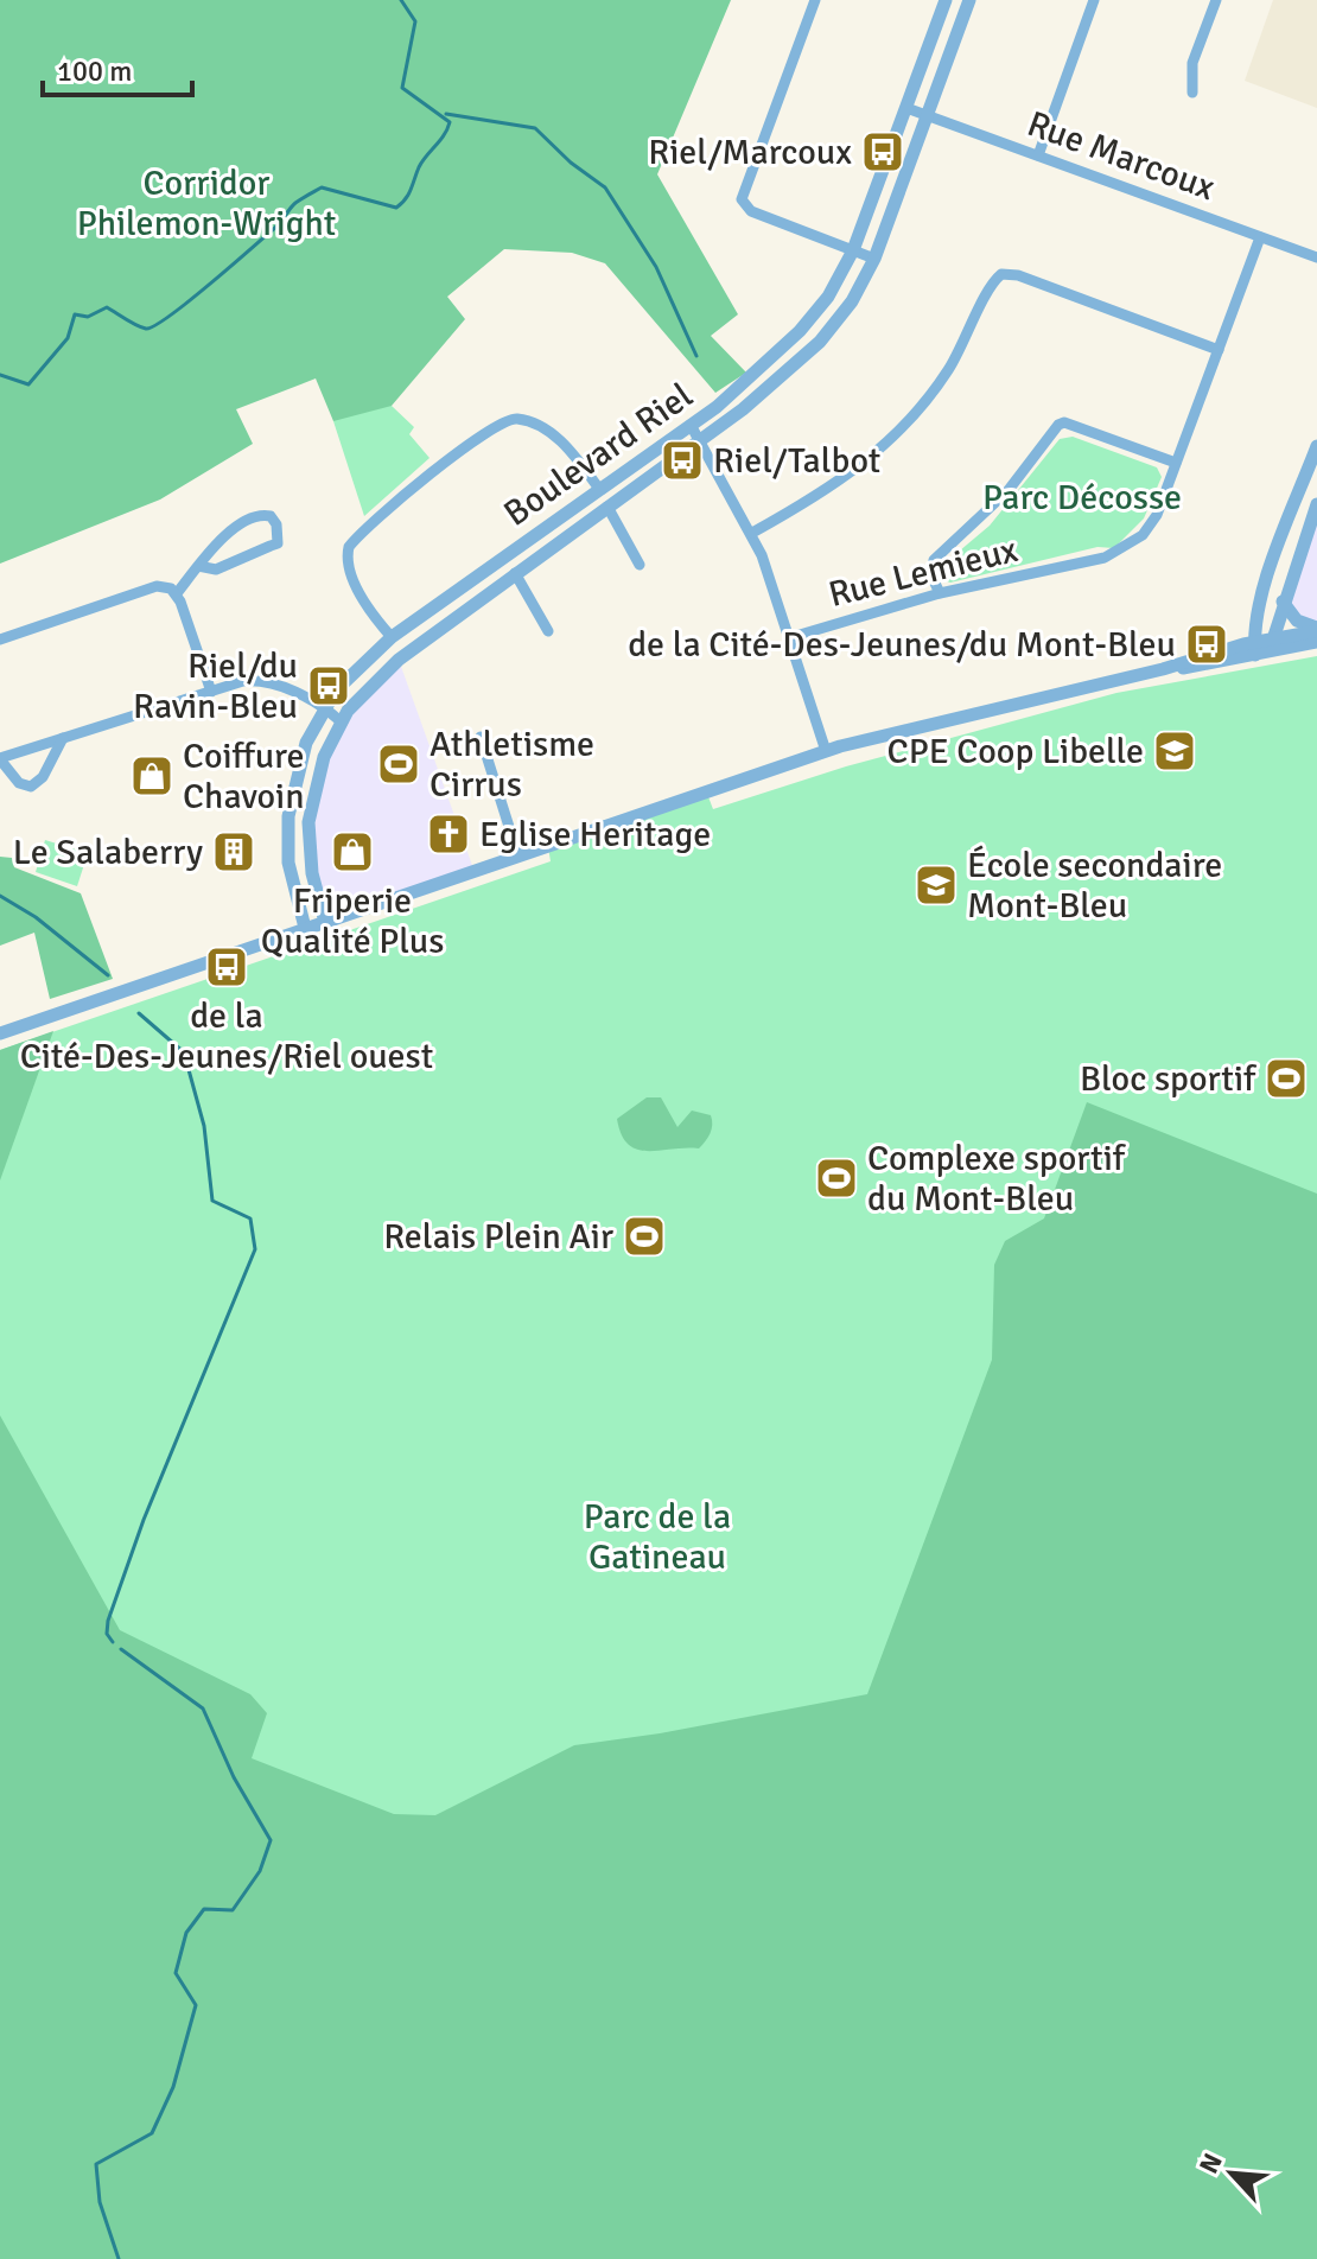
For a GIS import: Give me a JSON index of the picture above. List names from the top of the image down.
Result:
{
  "streets": {
    "street": ["Rue Marcoux", "Boulevard Riel", "Rue Lemieux"]
  },
  "crossings": [
    ["Rue Marcoux", "Boulevard Riel"],
    ["Rue Marcoux", "Rue Lemieux"]
  ],
  "parks": ["Corridor Philemon-Wright", "Parc Décosse", "Parc de la Gatineau"],
  "places": {
    "bus stop": [
      "Riel/Marcoux",
      "Riel/Talbot",
      "de la Cité-Des-Jeunes/du Mont-Bleu",
      "Riel/du Ravin-Bleu",
      "de la Cité-Des-Jeunes/Riel ouest"
    ],
    "school or university": ["CPE Coop Libelle", "École secondaire Mont-Bleu"],
    "sports": [
      "Athletisme Cirrus",
      "Bloc sportif",
      "Complexe sportif du Mont-Bleu",
      "Relais Plein Air"
    ],
    "shop": ["Coiffure Chavoin", "Friperie Qualité Plus"],
    "church": ["Eglise Heritage"],
    "building": ["Le Salaberry"]
  },
  "scale_bar": "100 m",
  "north": "top left"
}
